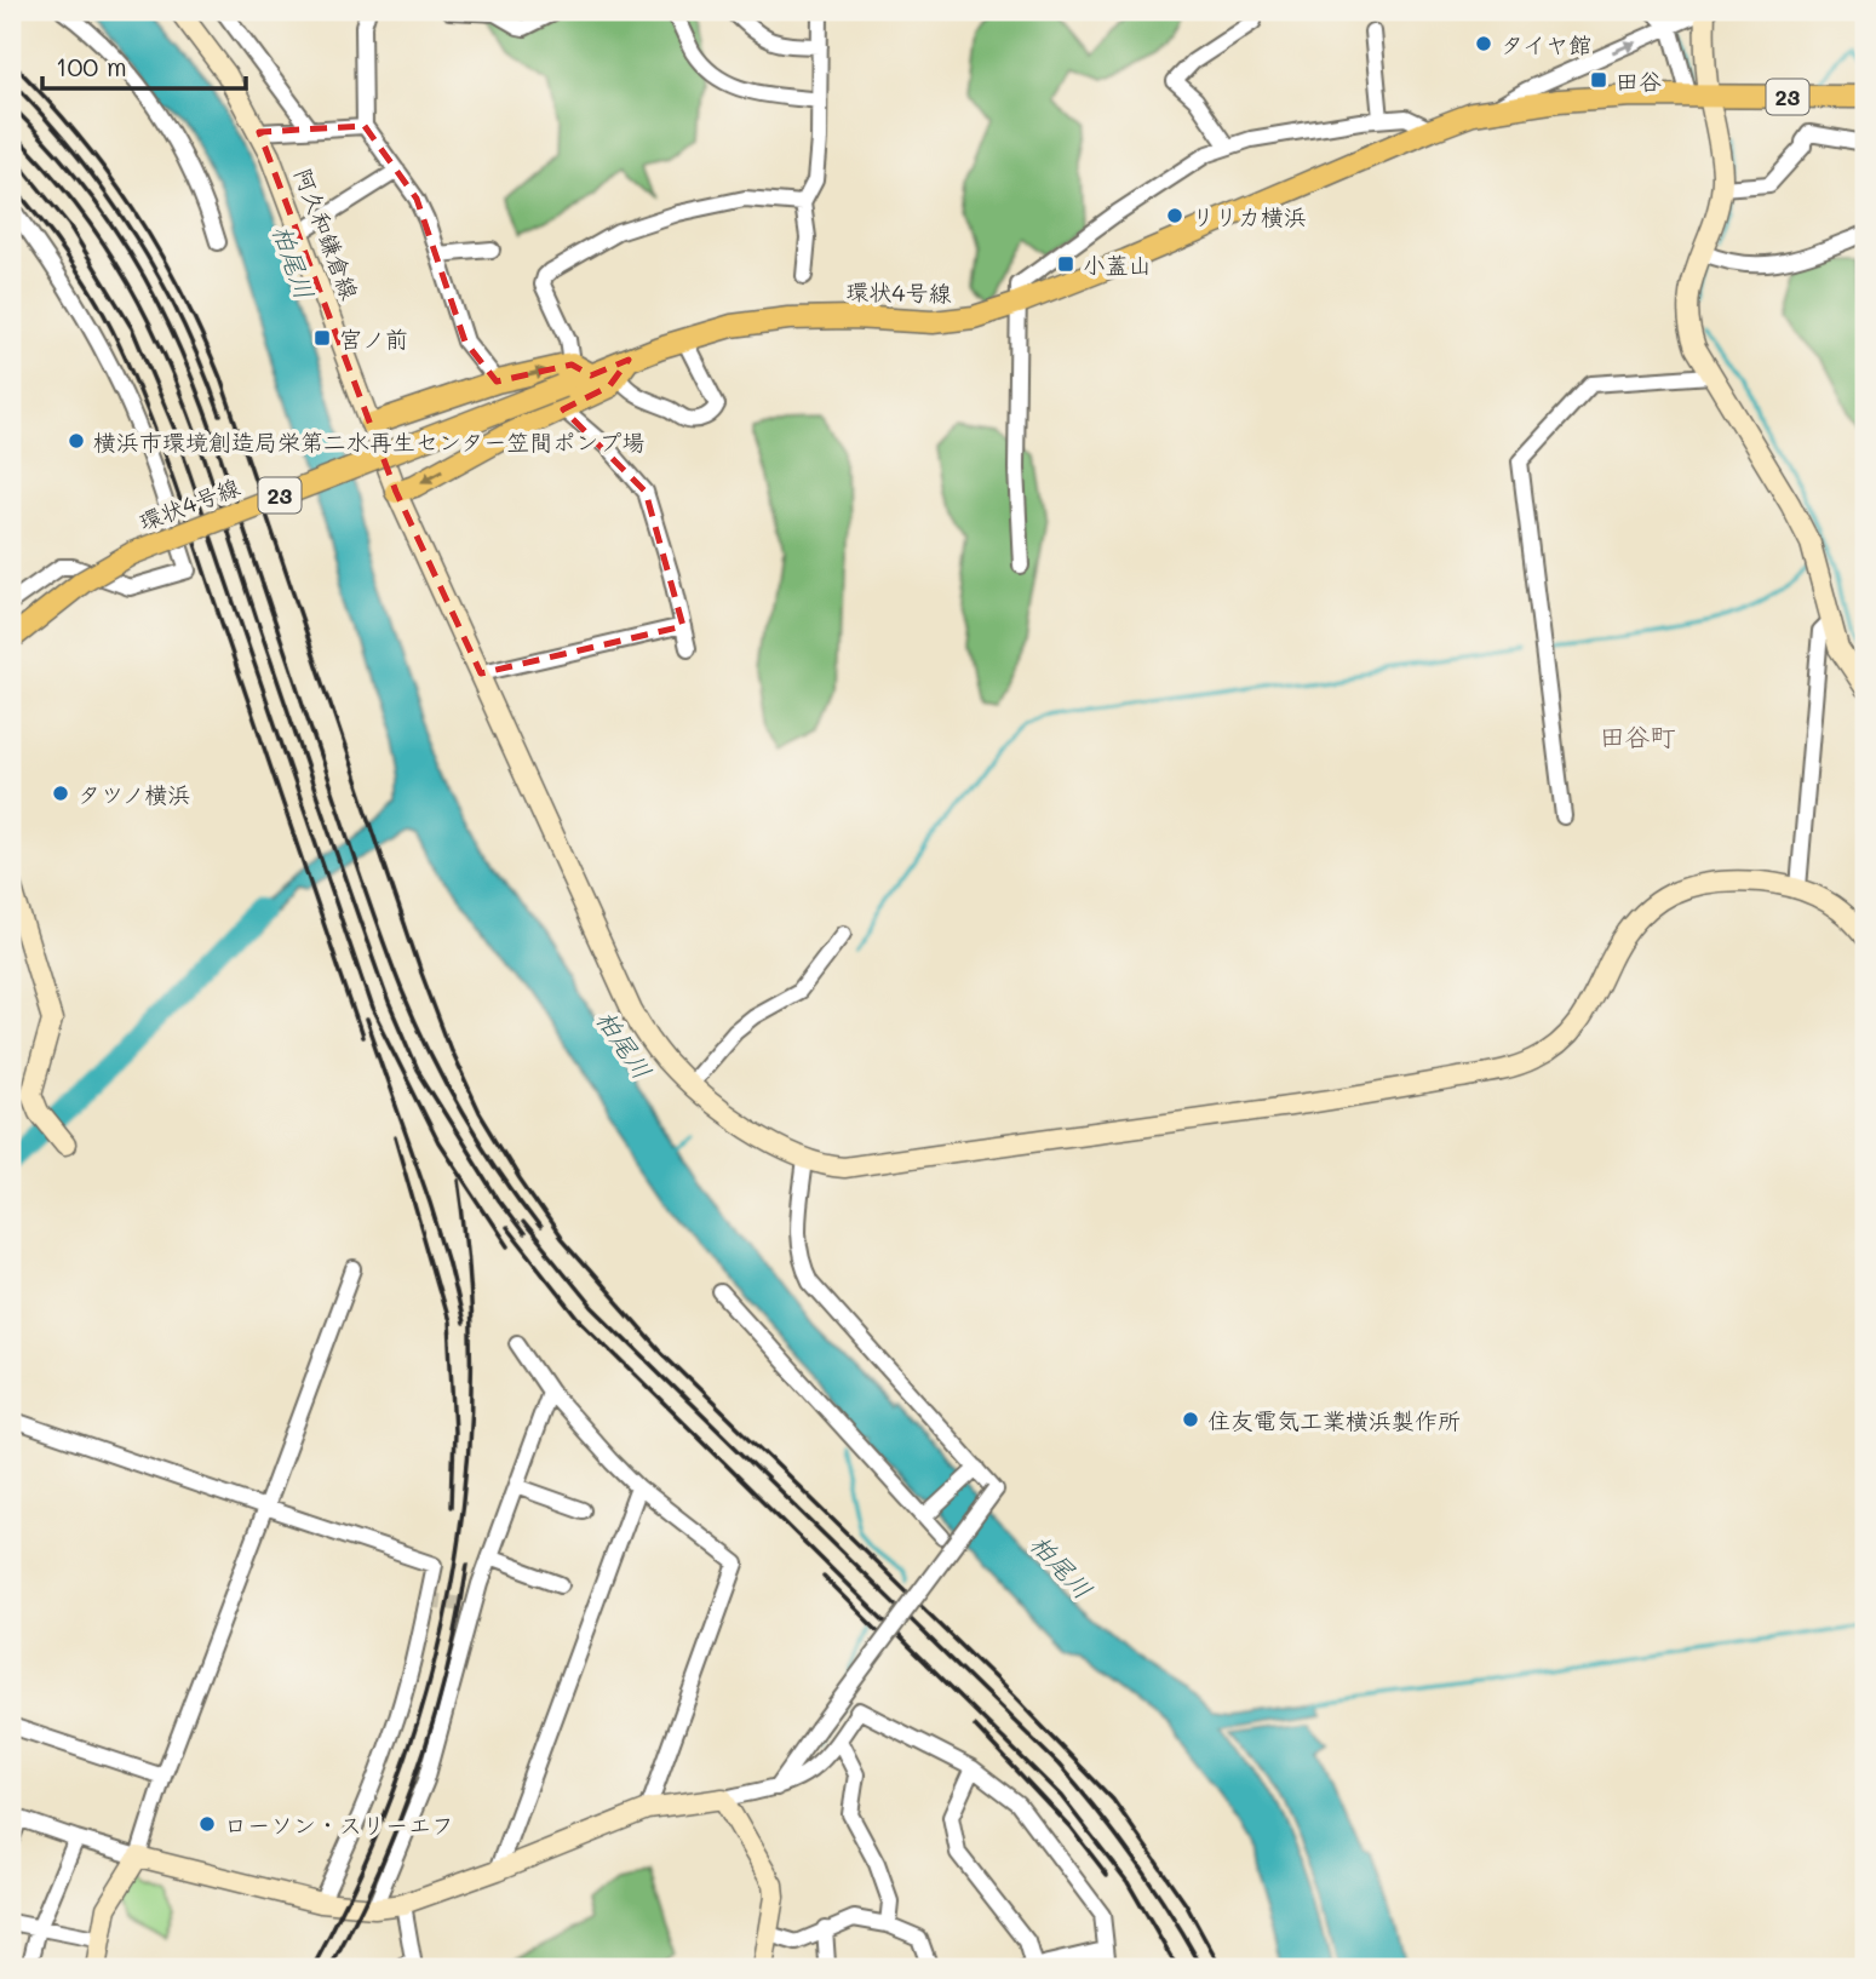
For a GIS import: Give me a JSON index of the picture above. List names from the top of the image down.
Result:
{
  "streets": {
    "main road": ["23", "環状4号線"],
    "street": ["阿久和鎌倉線"]
  },
  "crossings": [
    ["23", "阿久和鎌倉線"],
    ["23", "環状4号線"]
  ],
  "districts": ["田谷町"],
  "water": ["柏尾川"],
  "places": {
    "other": [
      "タイヤ館",
      "リリカ横浜",
      "横浜市環境創造局栄第二水再生センター笠間ポンプ場",
      "タツノ横浜",
      "住友電気工業横浜製作所",
      "ローソン・スリーエフ"
    ],
    "transit": ["田谷", "小蓋山", "宮ノ前"]
  },
  "scale_bar": "100 m"
}
